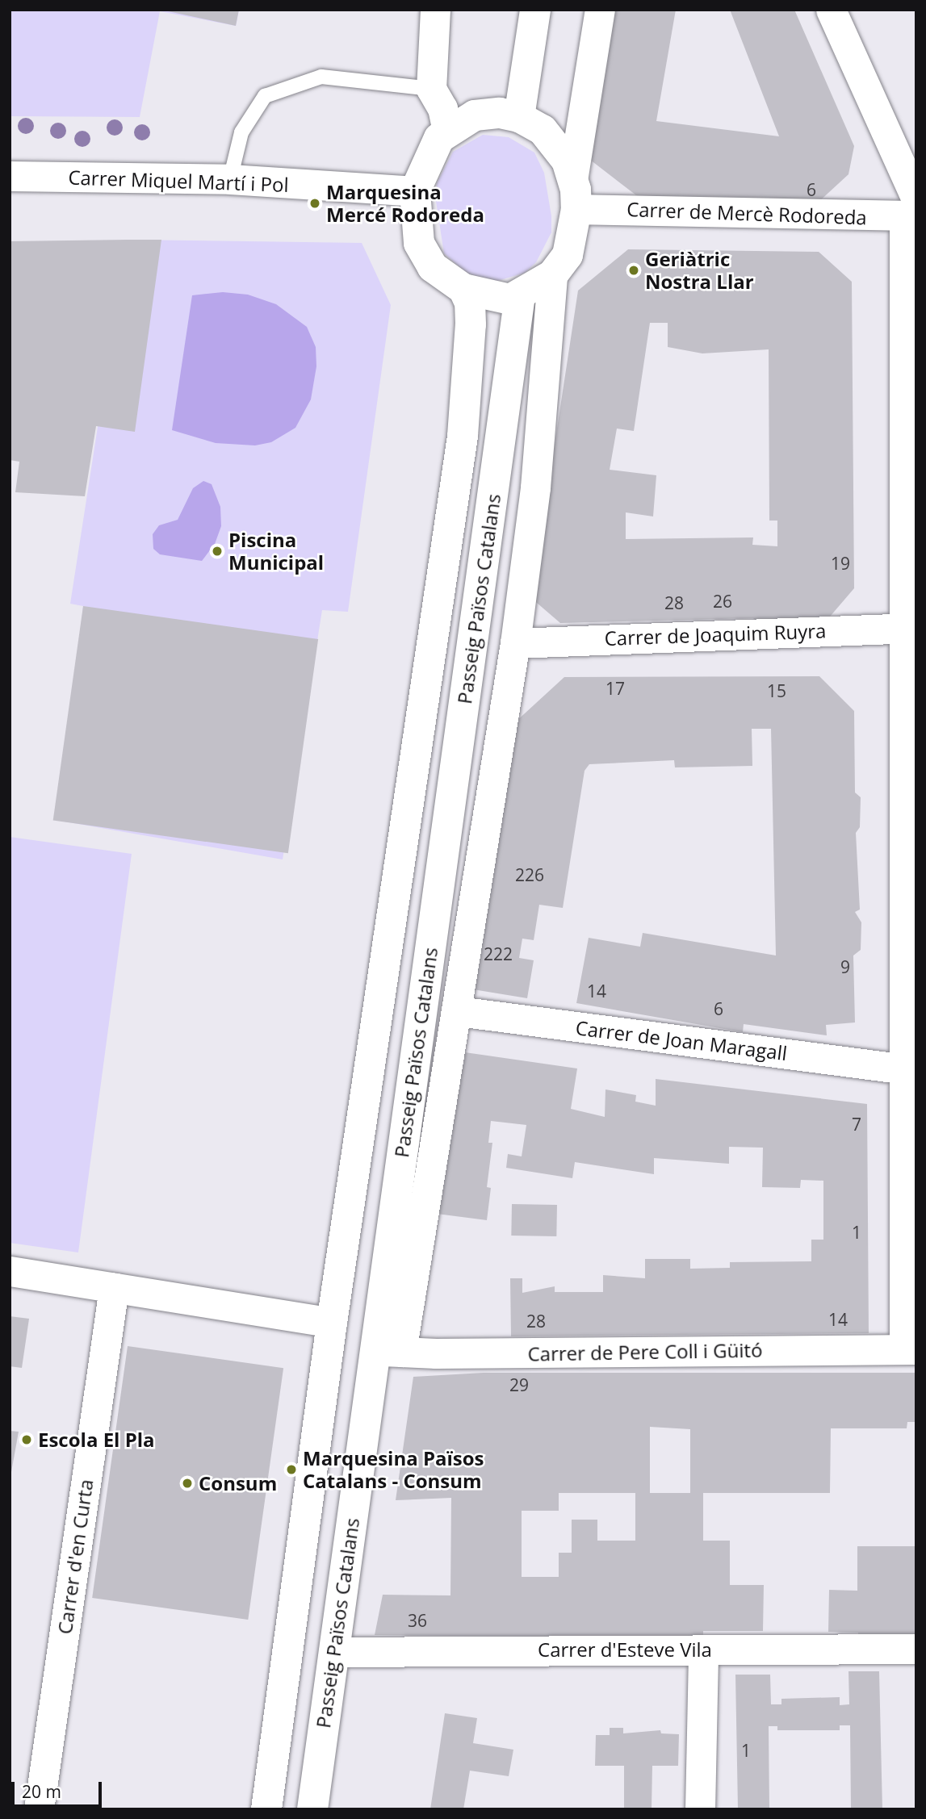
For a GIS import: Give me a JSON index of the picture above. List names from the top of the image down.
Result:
{
  "streets": {
    "main road": ["Passeig Països Catalans"],
    "street": [
      "Carrer Miquel Martí i Pol",
      "Carrer de Mercè Rodoreda",
      "Carrer de Joaquim Ruyra",
      "Carrer de Joan Maragall",
      "Carrer de Pere Coll i Güitó",
      "Carrer d'en Curta",
      "Carrer d'Esteve Vila"
    ]
  },
  "crossings": [
    ["Carrer Miquel Martí i Pol", "Carrer de Mercè Rodoreda"],
    ["Carrer Miquel Martí i Pol", "Passeig Països Catalans"],
    ["Carrer de Mercè Rodoreda", "Passeig Països Catalans"],
    ["Passeig Països Catalans", "Carrer de Joaquim Ruyra"],
    ["Passeig Països Catalans", "Carrer de Joan Maragall"],
    ["Passeig Països Catalans", "Carrer de Pere Coll i Güitó"],
    ["Passeig Països Catalans", "Carrer d'Esteve Vila"]
  ],
  "places": [
    "Marquesina Mercé Rodoreda",
    "Geriàtric Nostra Llar",
    "Piscina Municipal",
    "Escola El Pla",
    "Marquesina Països Catalans - Consum",
    "Consum"
  ],
  "house_numbers": [
    "6",
    "19",
    "26",
    "28",
    "17",
    "15",
    "226",
    "222",
    "9",
    "14",
    "6",
    "7",
    "1",
    "14",
    "28",
    "29",
    "36",
    "1"
  ],
  "scale_bar": "20 m"
}
